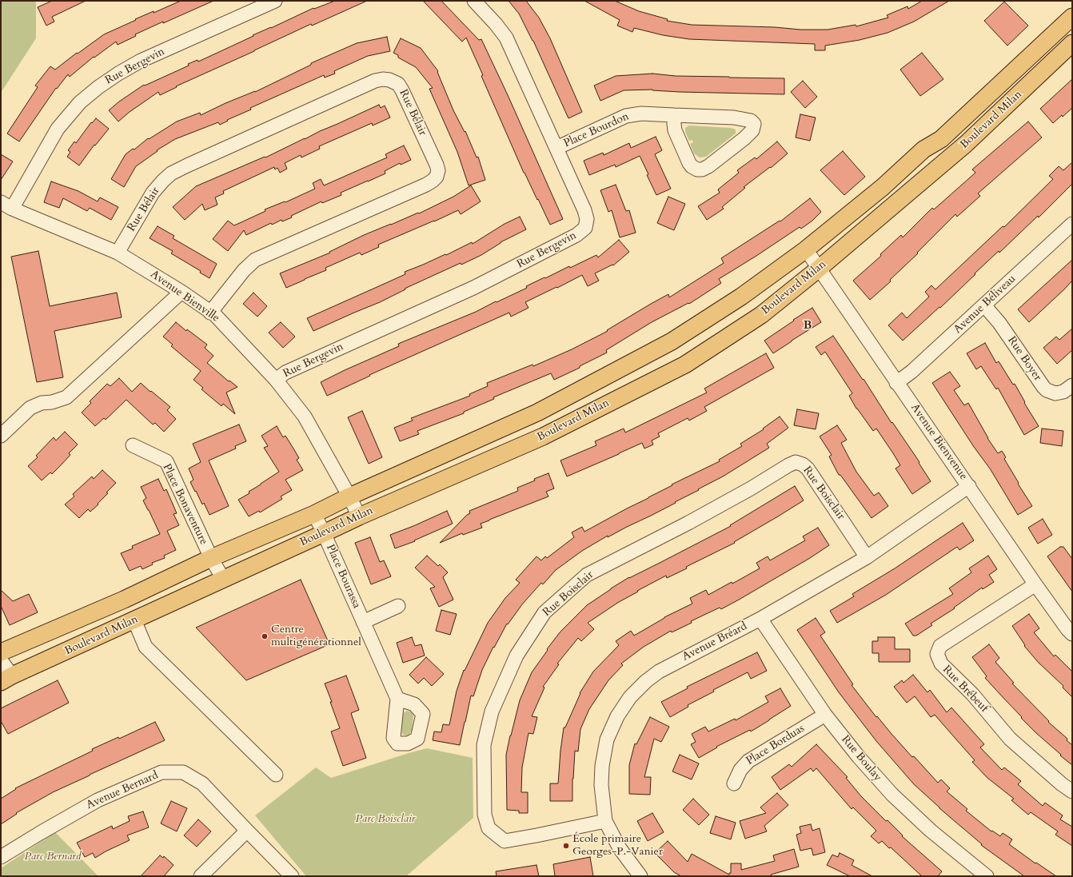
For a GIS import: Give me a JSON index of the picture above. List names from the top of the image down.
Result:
{
  "streets": {
    "main road": ["Boulevard Milan"],
    "street": [
      "Rue Bergevin",
      "Rue Bélair",
      "Place Bourdon",
      "Avenue Bienville",
      "Avenue Béliveau",
      "Rue Boyer",
      "Avenue Bienvenue",
      "Rue Boisclair",
      "Place Bonaventure",
      "Place Bourassa",
      "Avenue Bréard",
      "Rue Brébeuf",
      "Place Borduas",
      "Rue Boulay",
      "Avenue Bernard"
    ]
  },
  "crossings": [
    ["Rue Bergevin", "Place Bourdon"],
    ["Rue Bergevin", "Avenue Bienville"],
    ["Rue Bélair", "Avenue Bienville"],
    ["Boulevard Milan", "Avenue Bienville"],
    ["Boulevard Milan", "Avenue Bienvenue"],
    ["Boulevard Milan", "Place Bonaventure"],
    ["Boulevard Milan", "Place Bourassa"],
    ["Avenue Béliveau", "Rue Boyer"],
    ["Avenue Béliveau", "Avenue Bienvenue"],
    ["Avenue Bienvenue", "Avenue Bréard"],
    ["Avenue Bienvenue", "Rue Brébeuf"],
    ["Rue Boisclair", "Avenue Bréard"],
    ["Avenue Bréard", "Rue Boulay"],
    ["Place Borduas", "Rue Boulay"]
  ],
  "districts": ["B"],
  "parks": ["Parc Boisclair", "Parc Bernard"],
  "places": ["Centre multigénérationnel", "École primaire Georges-P.-Vanier"]
}
